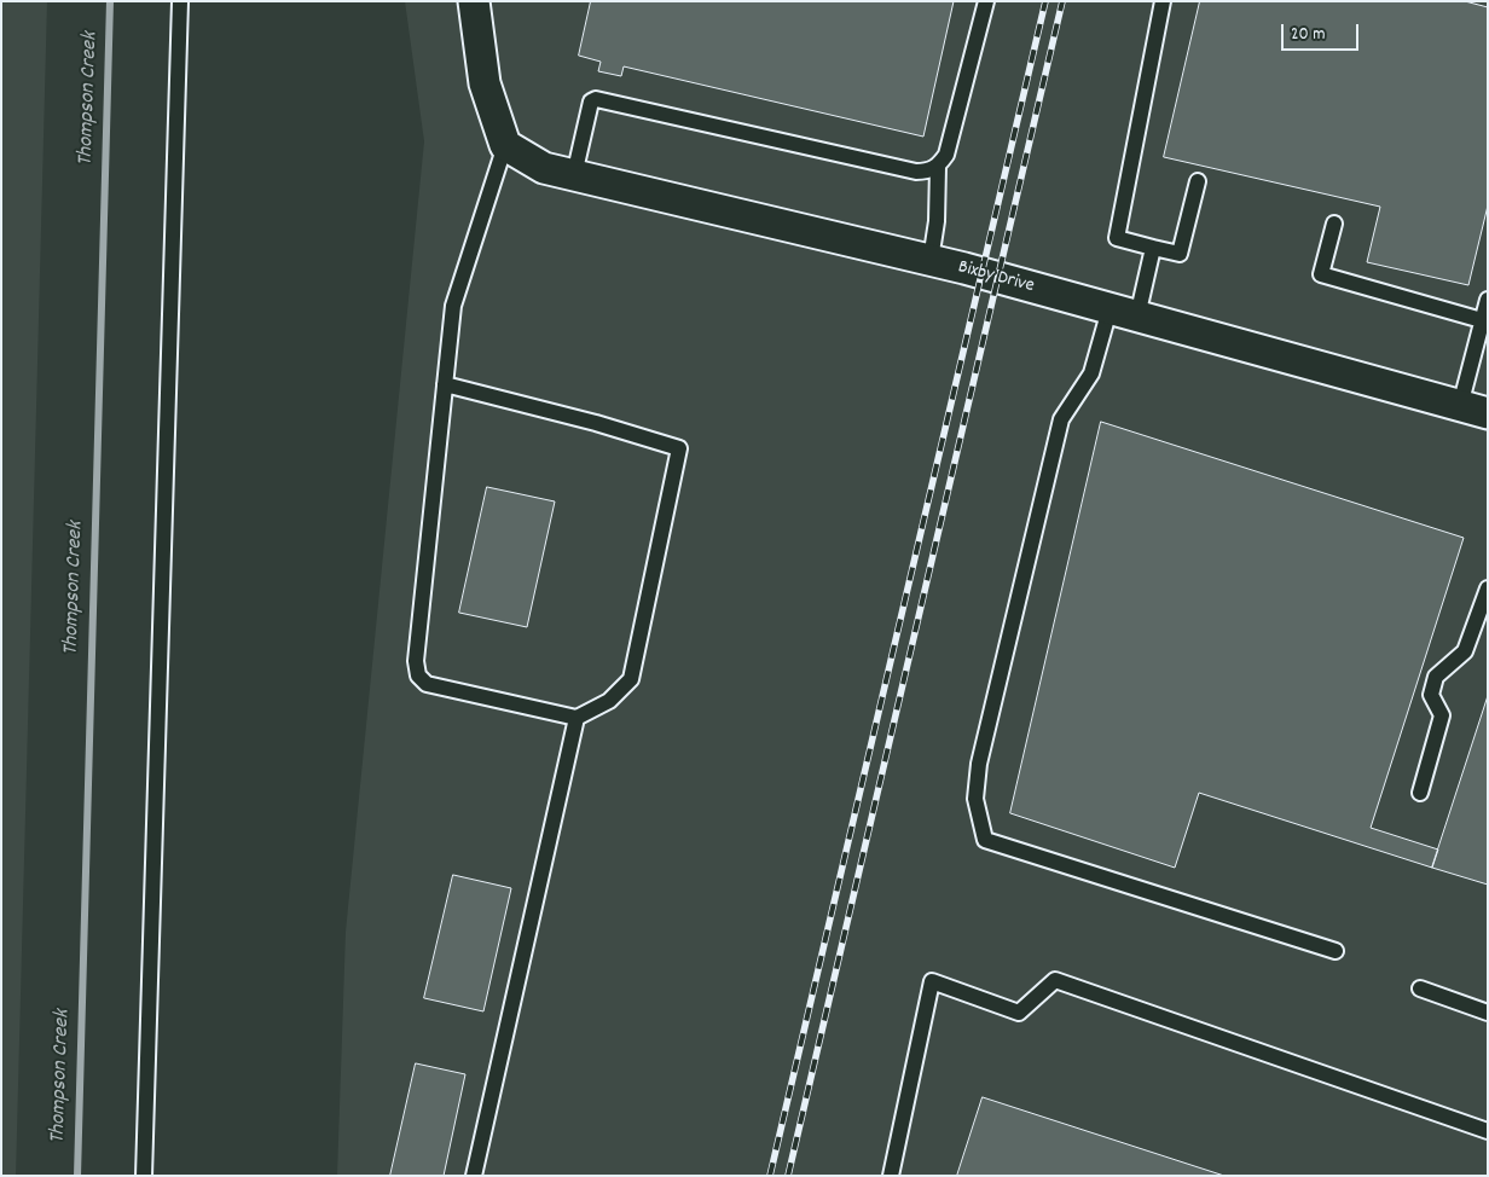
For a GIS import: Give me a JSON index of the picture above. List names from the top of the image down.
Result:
{
  "streets": {
    "street": ["Bixby Drive"]
  },
  "water": ["Thompson Creek"],
  "scale_bar": "20 m"
}
